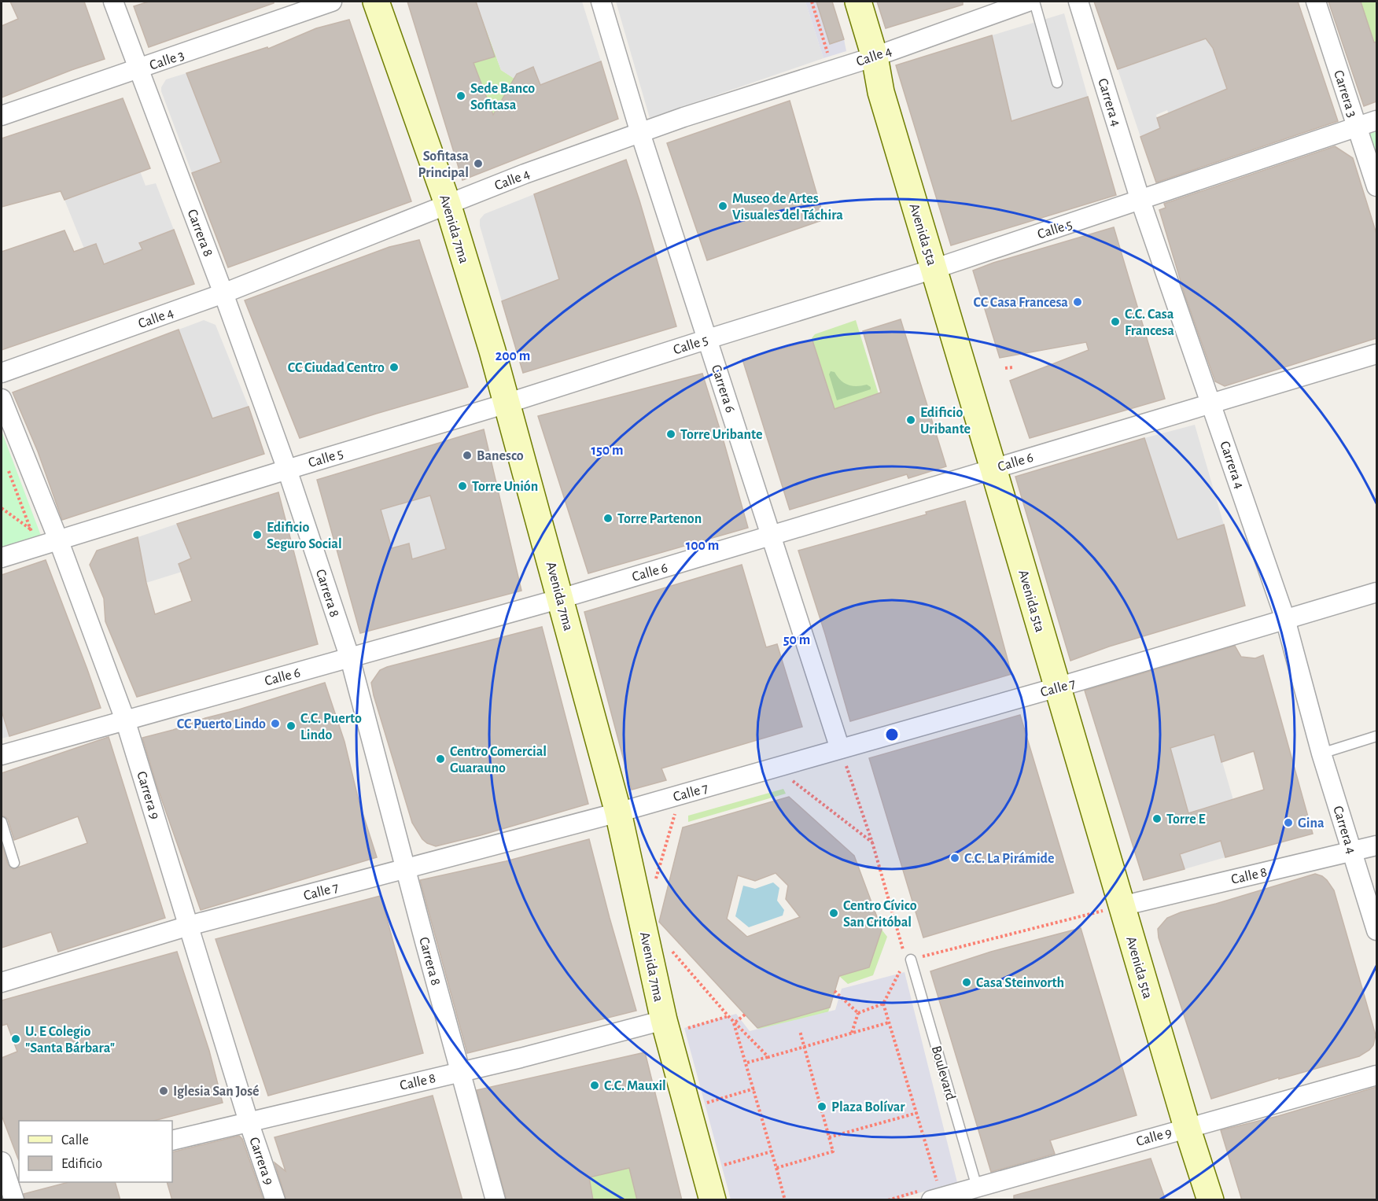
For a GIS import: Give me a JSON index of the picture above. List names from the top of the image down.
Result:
{
  "streets": {
    "street": [
      "Calle 4",
      "Calle 3",
      "Carrera 3",
      "Carrera 4",
      "Avenida 7ma",
      "Calle 5",
      "Carrera 8",
      "Avenida 5ta",
      "Carrera 6",
      "Calle 6",
      "Calle 7",
      "Carrera 9",
      "Calle 8",
      "Calle 9"
    ],
    "lane": ["Boulevard"]
  },
  "crossings": [
    ["Calle 4", "Avenida 7ma"],
    ["Calle 4", "Carrera 8"],
    ["Calle 4", "Avenida 5ta"],
    ["Calle 4", "Carrera 6"],
    ["Calle 3", "Carrera 8"],
    ["Carrera 3", "Calle 5"],
    ["Carrera 4", "Calle 5"],
    ["Carrera 4", "Calle 6"],
    ["Carrera 4", "Calle 7"],
    ["Carrera 4", "Calle 8"],
    ["Avenida 7ma", "Calle 5"],
    ["Avenida 7ma", "Calle 6"],
    ["Avenida 7ma", "Calle 7"],
    ["Avenida 7ma", "Calle 8"],
    ["Calle 5", "Carrera 8"],
    ["Calle 5", "Avenida 5ta"],
    ["Calle 5", "Carrera 6"],
    ["Calle 5", "Carrera 9"],
    ["Carrera 8", "Calle 6"],
    ["Carrera 8", "Calle 7"],
    ["Carrera 8", "Calle 8"],
    ["Avenida 5ta", "Calle 6"],
    ["Avenida 5ta", "Calle 7"],
    ["Avenida 5ta", "Calle 8"],
    ["Avenida 5ta", "Calle 9"],
    ["Carrera 6", "Calle 6"],
    ["Carrera 6", "Calle 7"],
    ["Calle 6", "Carrera 9"],
    ["Calle 7", "Carrera 9"],
    ["Carrera 9", "Calle 8"],
    ["Boulevard", "Calle 9"]
  ],
  "places": [
    "Sede Banco Sofitasa",
    "Sofitasa Principal",
    "Museo de Artes Visuales del Táchira",
    "CC Casa Francesa",
    "C.C. Casa Francesa",
    "CC Ciudad Centro",
    "Edificio Uribante",
    "Torre Uribante",
    "Banesco",
    "Torre Unión",
    "Torre Partenon",
    "Edificio Seguro Social",
    "CC Puerto Lindo",
    "C.C. Puerto Lindo",
    "Centro Comercial Guarauno",
    "Torre E",
    "Gina",
    "C.C. La Pirámide",
    "Centro Cívico San Critóbal",
    "Casa Steinvorth",
    "U. E Colegio \"Santa Bárbara\"",
    "C.C. Mauxil",
    "Iglesia San José",
    "Plaza Bolívar"
  ],
  "legend": ["Calle", "Edificio"],
  "rings": [
    "200 m",
    "150 m",
    "100 m",
    "50 m"
  ]
}
